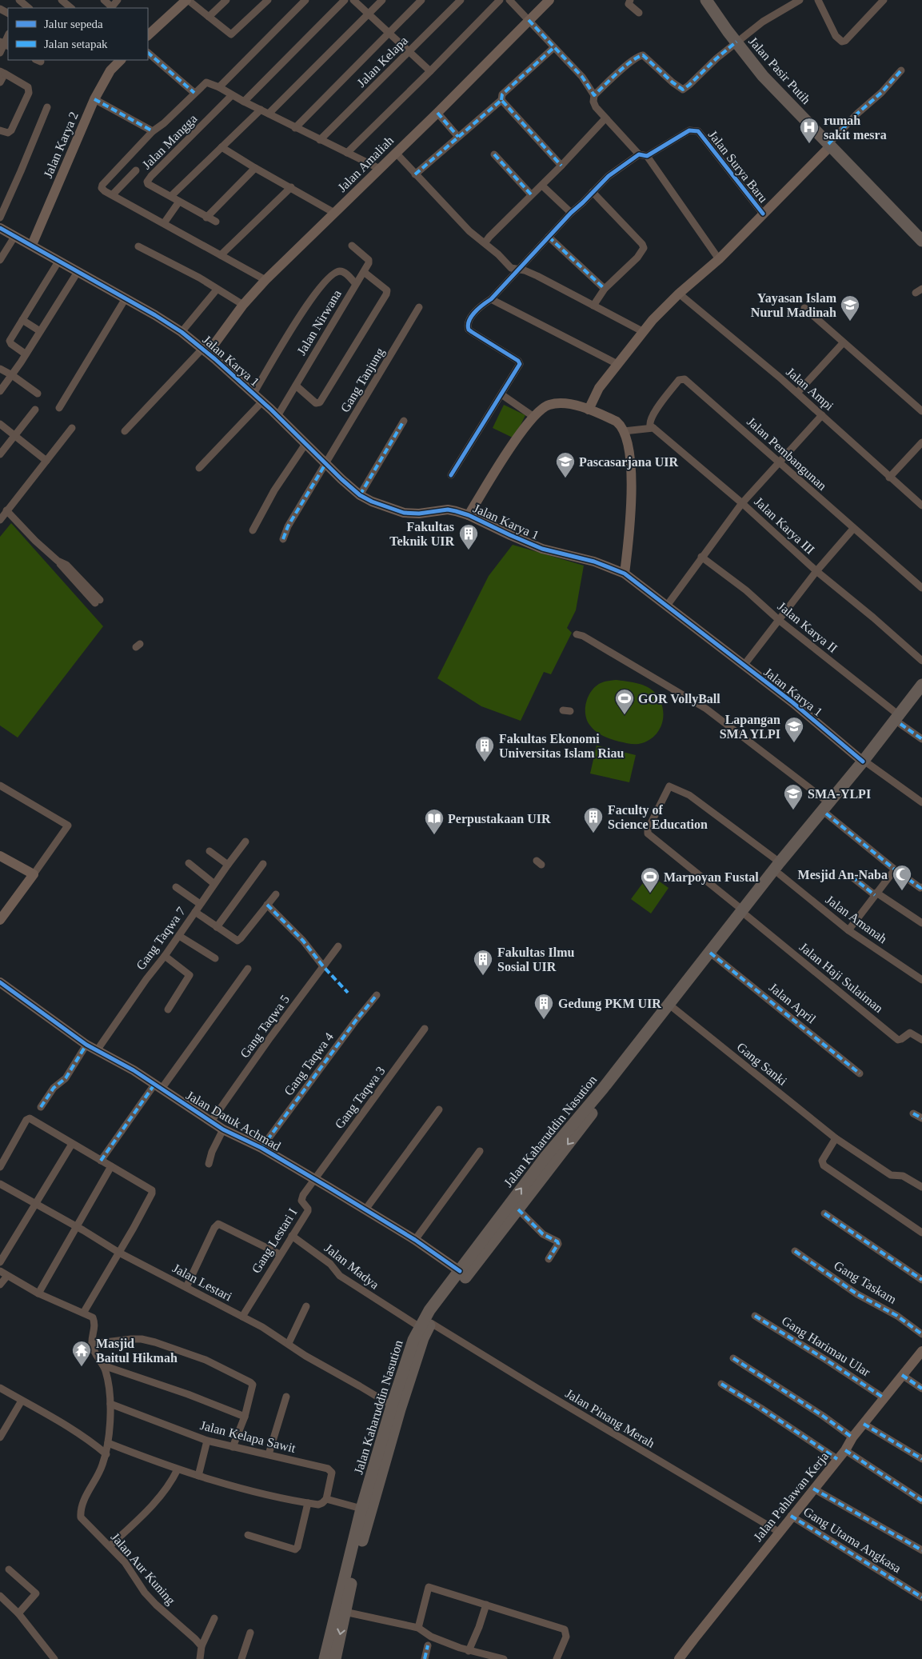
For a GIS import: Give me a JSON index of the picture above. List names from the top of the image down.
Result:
{
  "streets": {
    "highway": ["Jalan Pasir Putih", "Jalan Kaharuddin Nasution"],
    "street": [
      "Jalan Kelapa",
      "Jalan Mangga",
      "Jalan Karya 2",
      "Jalan Amaliah",
      "Jalan Surya Baru",
      "Jalan Nirwana",
      "Jalan Karya 1",
      "Gang Tanjung",
      "Jalan Ampi",
      "Jalan Pembangunan",
      "Jalan Karya III",
      "Jalan Karya II",
      "Jalan Amanah",
      "Gang Taqwa 7",
      "Jalan Haji Sulaiman",
      "Jalan April",
      "Gang Taqwa 5",
      "Gang Taqwa 4",
      "Gang Sanki",
      "Gang Taqwa 3",
      "Jalan Datuk Achmad",
      "Gang Lestari I",
      "Jalan Madya",
      "Jalan Lestari",
      "Gang Taskam",
      "Gang Harimau Ular",
      "Jalan Pinang Merah",
      "Jalan Kelapa Sawit",
      "Jalan Pahlawan Kerja",
      "Gang Utama Angkasa",
      "Jalan Aur Kuning"
    ]
  },
  "crossings": [
    ["Jalan Pasir Putih", "Jalan Surya Baru"],
    ["Jalan Karya 2", "Jalan Karya 1"],
    ["Jalan Amaliah", "Jalan Karya 1"],
    ["Jalan Surya Baru", "Jalan Ampi"],
    ["Jalan Nirwana", "Jalan Karya 1"],
    ["Jalan Karya 1", "Gang Tanjung"],
    ["Jalan Karya 1", "Jalan Kaharuddin Nasution"],
    ["Jalan Pembangunan", "Jalan Karya III"],
    ["Jalan Karya II", "Jalan Kaharuddin Nasution"],
    ["Jalan Amanah", "Jalan Haji Sulaiman"],
    ["Jalan Amanah", "Jalan Kaharuddin Nasution"],
    ["Gang Taqwa 7", "Jalan Datuk Achmad"],
    ["Jalan Haji Sulaiman", "Jalan Kaharuddin Nasution"],
    ["Jalan April", "Jalan Kaharuddin Nasution"],
    ["Gang Taqwa 5", "Jalan Datuk Achmad"],
    ["Gang Taqwa 4", "Jalan Datuk Achmad"],
    ["Gang Sanki", "Jalan Kaharuddin Nasution"],
    ["Gang Taqwa 3", "Jalan Datuk Achmad"],
    ["Gang Taqwa 3", "Gang Lestari I"],
    ["Jalan Datuk Achmad", "Jalan Kaharuddin Nasution"],
    ["Jalan Datuk Achmad", "Gang Lestari I"],
    ["Jalan Kaharuddin Nasution", "Jalan Madya"],
    ["Jalan Kaharuddin Nasution", "Jalan Lestari"],
    ["Jalan Kaharuddin Nasution", "Jalan Pinang Merah"],
    ["Gang Lestari I", "Jalan Madya"],
    ["Gang Lestari I", "Jalan Lestari"],
    ["Jalan Madya", "Jalan Pinang Merah"],
    ["Gang Harimau Ular", "Jalan Pahlawan Kerja"],
    ["Jalan Pinang Merah", "Jalan Pahlawan Kerja"],
    ["Jalan Pahlawan Kerja", "Gang Utama Angkasa"]
  ],
  "places": {
    "hospital": ["rumah sakit mesra"],
    "school or university": [
      "Yayasan Islam Nurul Madinah",
      "Pascasarjana UIR",
      "Lapangan SMA YLPI",
      "SMA-YLPI"
    ],
    "building": [
      "Fakultas Teknik UIR",
      "Fakultas Ekonomi Universitas Islam Riau",
      "Faculty of Science Education",
      "Fakultas Ilmu Sosial UIR",
      "Gedung PKM UIR"
    ],
    "sports": ["GOR VollyBall", "Marpoyan Fustal"],
    "library": ["Perpustakaan UIR"],
    "mosque": ["Mesjid An-Naba"],
    "temple": ["Masjid Baitul Hikmah"]
  },
  "legend": ["Jalur sepeda", "Jalan setapak"]
}
